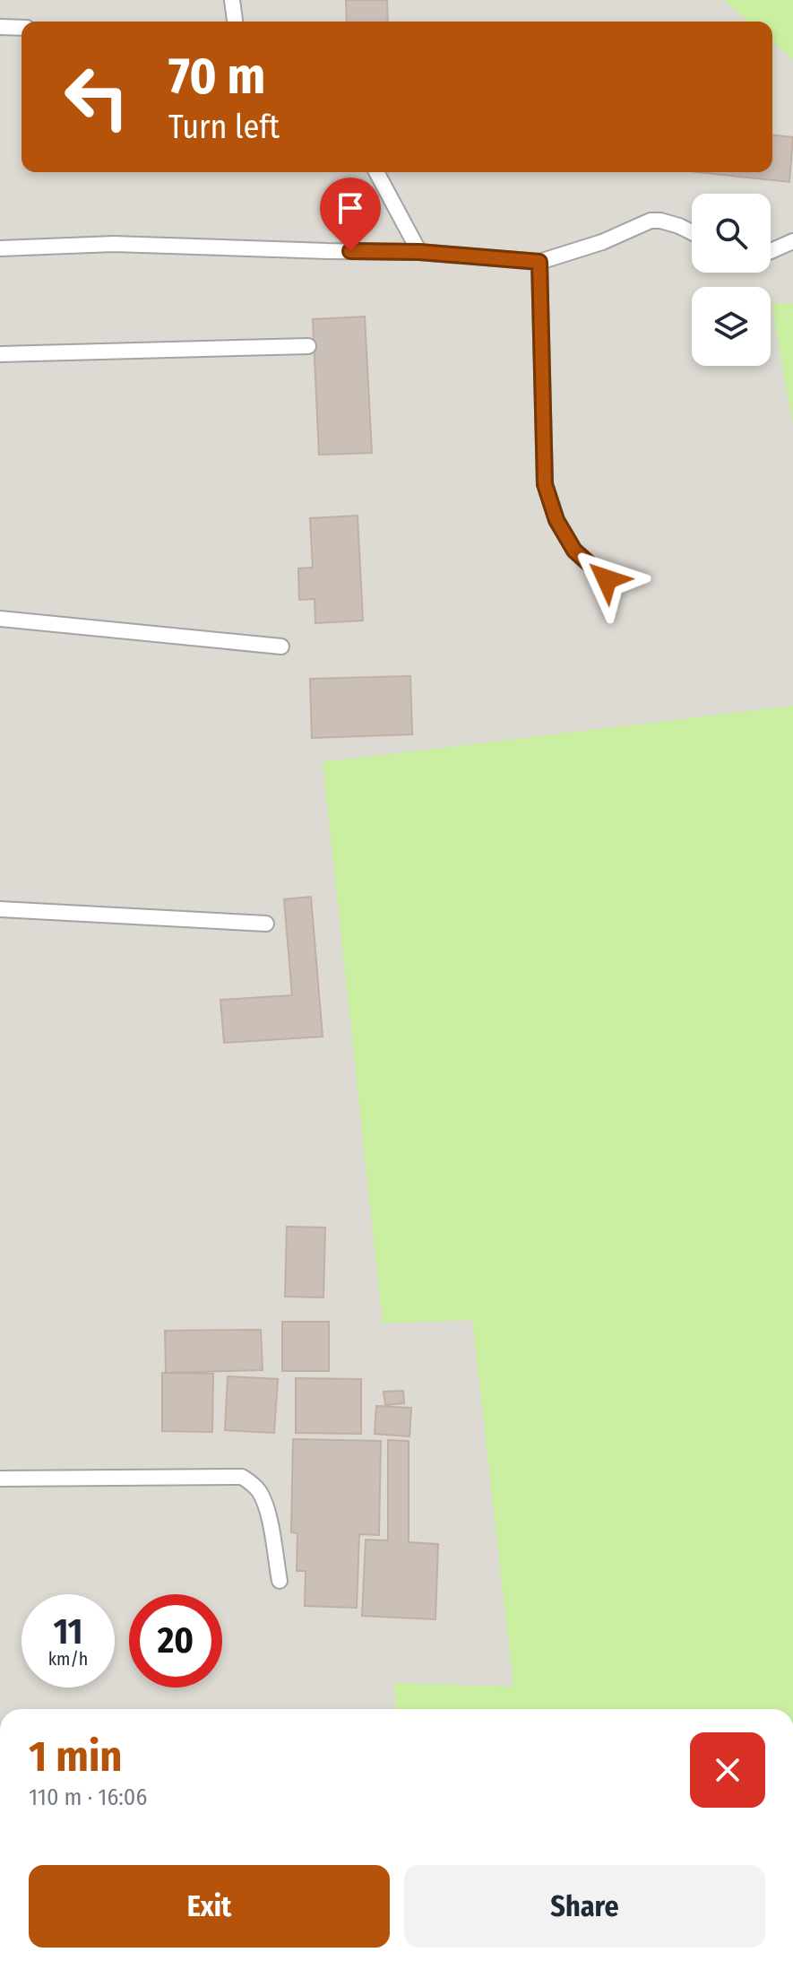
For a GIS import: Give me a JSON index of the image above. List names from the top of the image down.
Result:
{
  "page": {
    "turn": ["70 m", "Turn left"],
    "speed": "11 km/h",
    "limit": "20",
    "heading": ["1 min", "110 m · 16:06"],
    "buttons": ["Exit", "Share"]
  }
}
